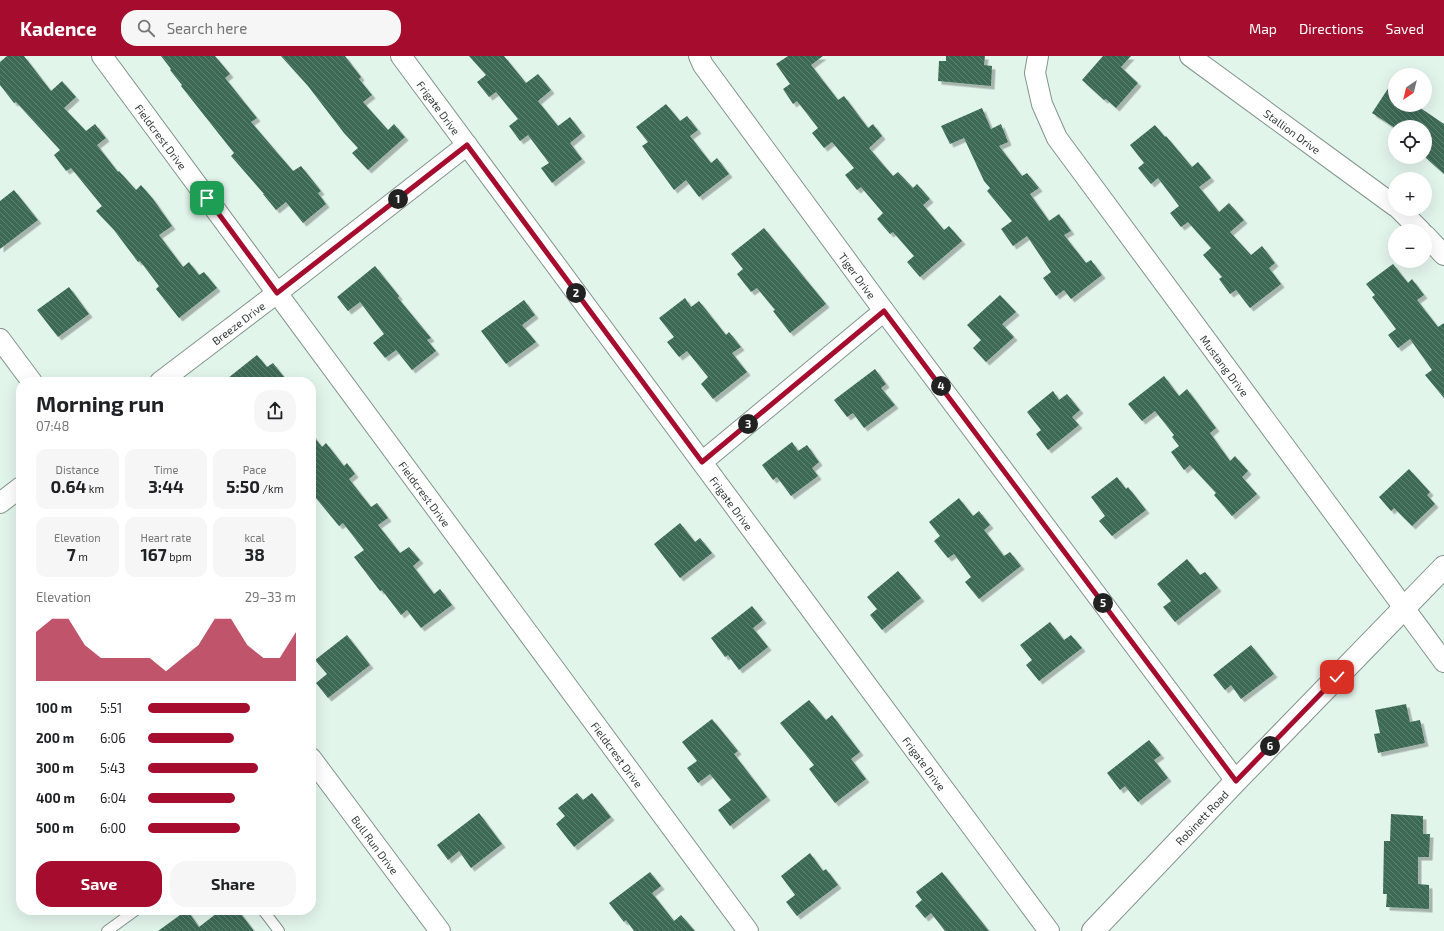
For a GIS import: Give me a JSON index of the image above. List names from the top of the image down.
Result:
{
  "streets": {
    "street": [
      "Frigate Drive",
      "Stallion Drive",
      "Fieldcrest Drive",
      "Tiger Drive",
      "Breeze Drive",
      "Mustang Drive",
      "Robinett Road",
      "Bull Run Drive"
    ]
  },
  "crossings": [
    ["Frigate Drive", "Breeze Drive"],
    ["Fieldcrest Drive", "Breeze Drive"],
    ["Tiger Drive", "Robinett Road"],
    ["Mustang Drive", "Robinett Road"]
  ],
  "north": "bottom left",
  "page": {
    "header": "Kadence",
    "search": "Search here",
    "nav": ["Map", "Directions", "Saved"],
    "map_buttons": ["+", "−"],
    "pins": [
      "1",
      "2",
      "4",
      "3",
      "5",
      "6"
    ],
    "heading": ["Morning run", "07:48"],
    "stats": [
      ["Distance", "0.64 km"],
      ["Time", "3:44"],
      ["Pace", "5:50 /km"],
      ["Elevation", "7 m"],
      ["Heart rate", "167 bpm"],
      ["kcal", "38"]
    ],
    "chart": ["Elevation", "29–33 m"],
    "list": [
      {
        "name": "100 m",
        "note": "5:51"
      },
      {
        "name": "200 m",
        "note": "6:06"
      },
      {
        "name": "300 m",
        "note": "5:43"
      },
      {
        "name": "400 m",
        "note": "6:04"
      },
      {
        "name": "500 m",
        "note": "6:00"
      }
    ],
    "buttons": ["Save", "Share"]
  }
}
